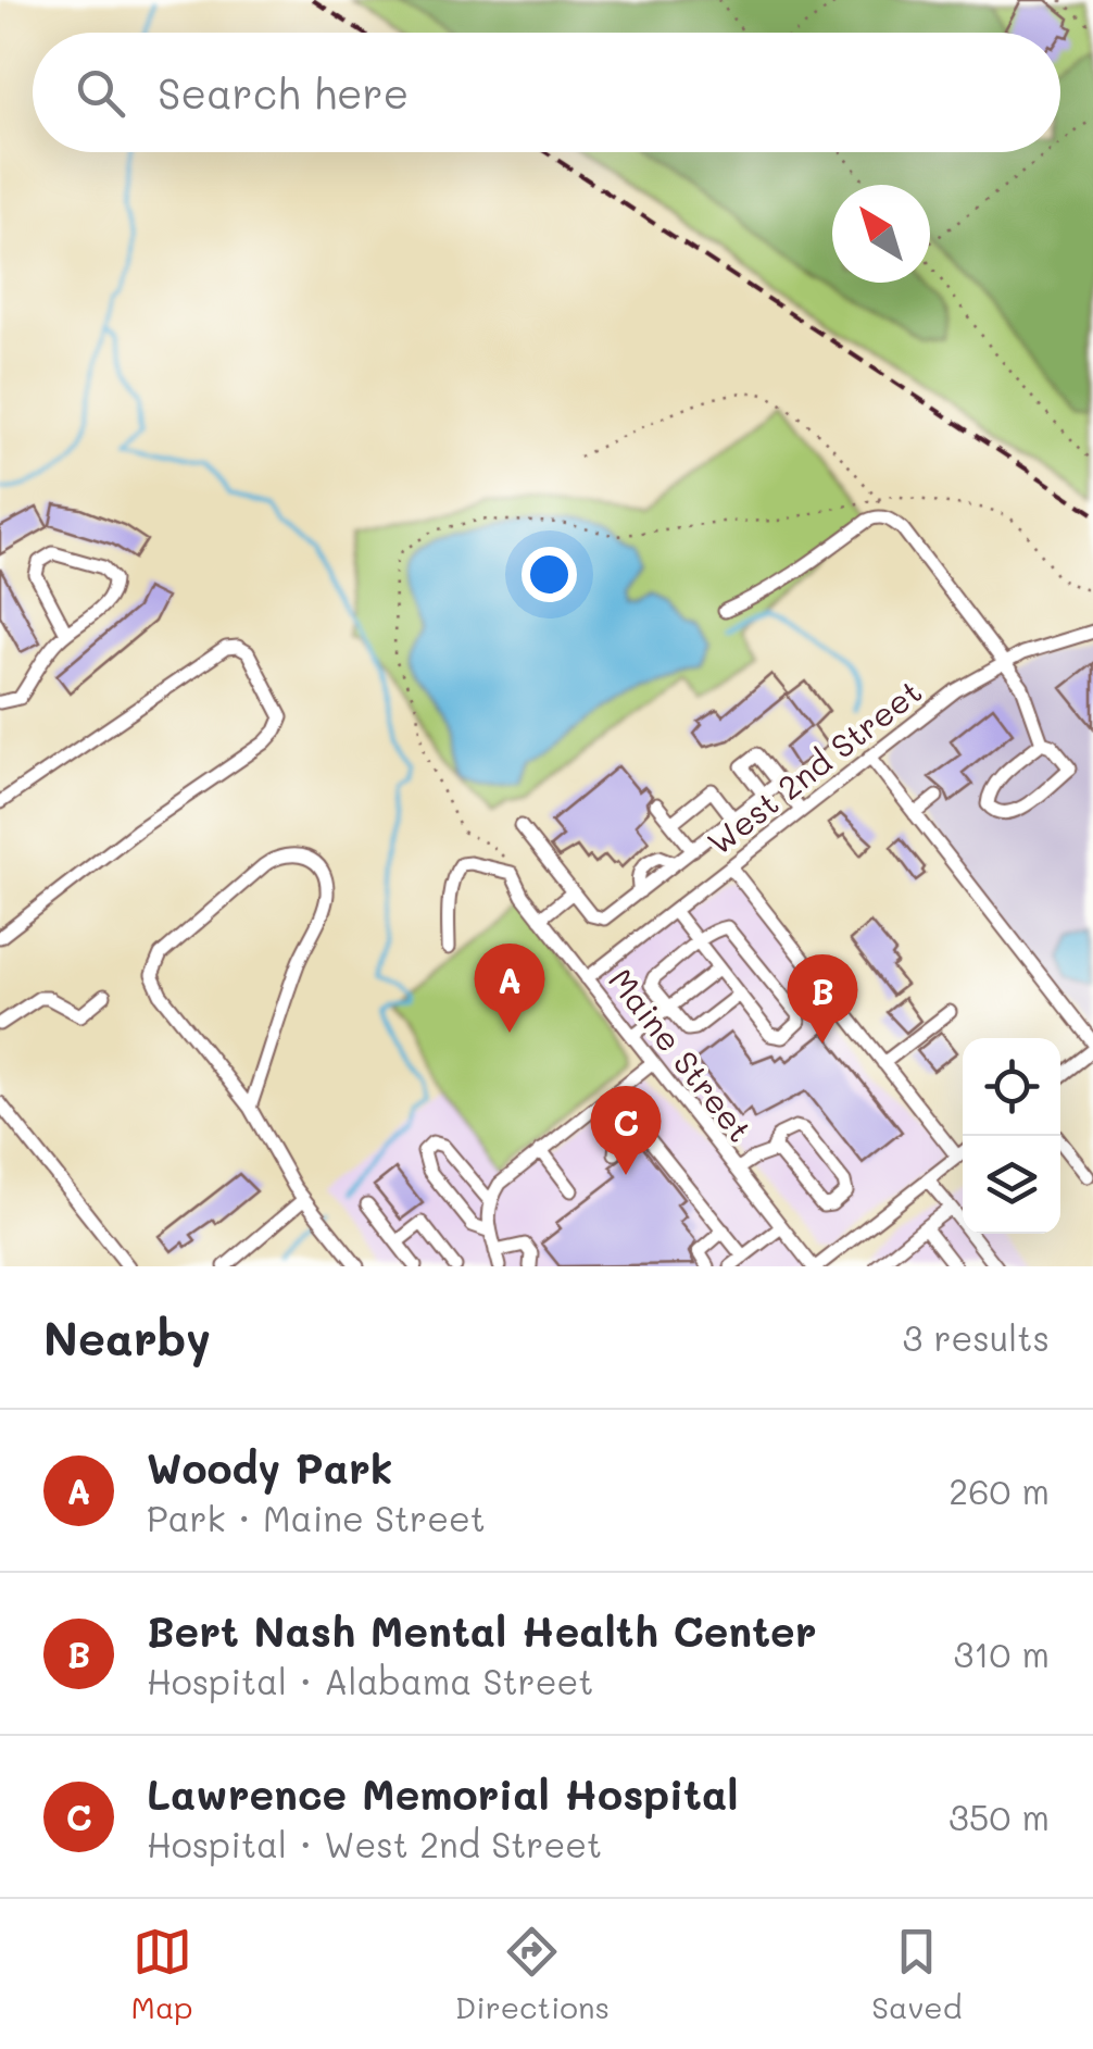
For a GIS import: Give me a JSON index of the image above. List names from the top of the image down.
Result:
{
  "streets": {
    "street": ["West 2nd Street", "Maine Street"]
  },
  "crossings": [
    ["West 2nd Street", "Maine Street"]
  ],
  "north": "top left",
  "page": {
    "search": "Search here",
    "pins": ["A", "B", "C"],
    "heading": ["Nearby", "3 results"],
    "list": [
      {
        "mark": "A",
        "name": "Woody Park",
        "note": "Park · Maine Street",
        "value": "260 m"
      },
      {
        "mark": "B",
        "name": "Bert Nash Mental Health Center",
        "note": "Hospital · Alabama Street",
        "value": "310 m"
      },
      {
        "mark": "C",
        "name": "Lawrence Memorial Hospital",
        "note": "Hospital · West 2nd Street",
        "value": "350 m"
      }
    ],
    "nav": ["Map", "Directions", "Saved"]
  }
}
